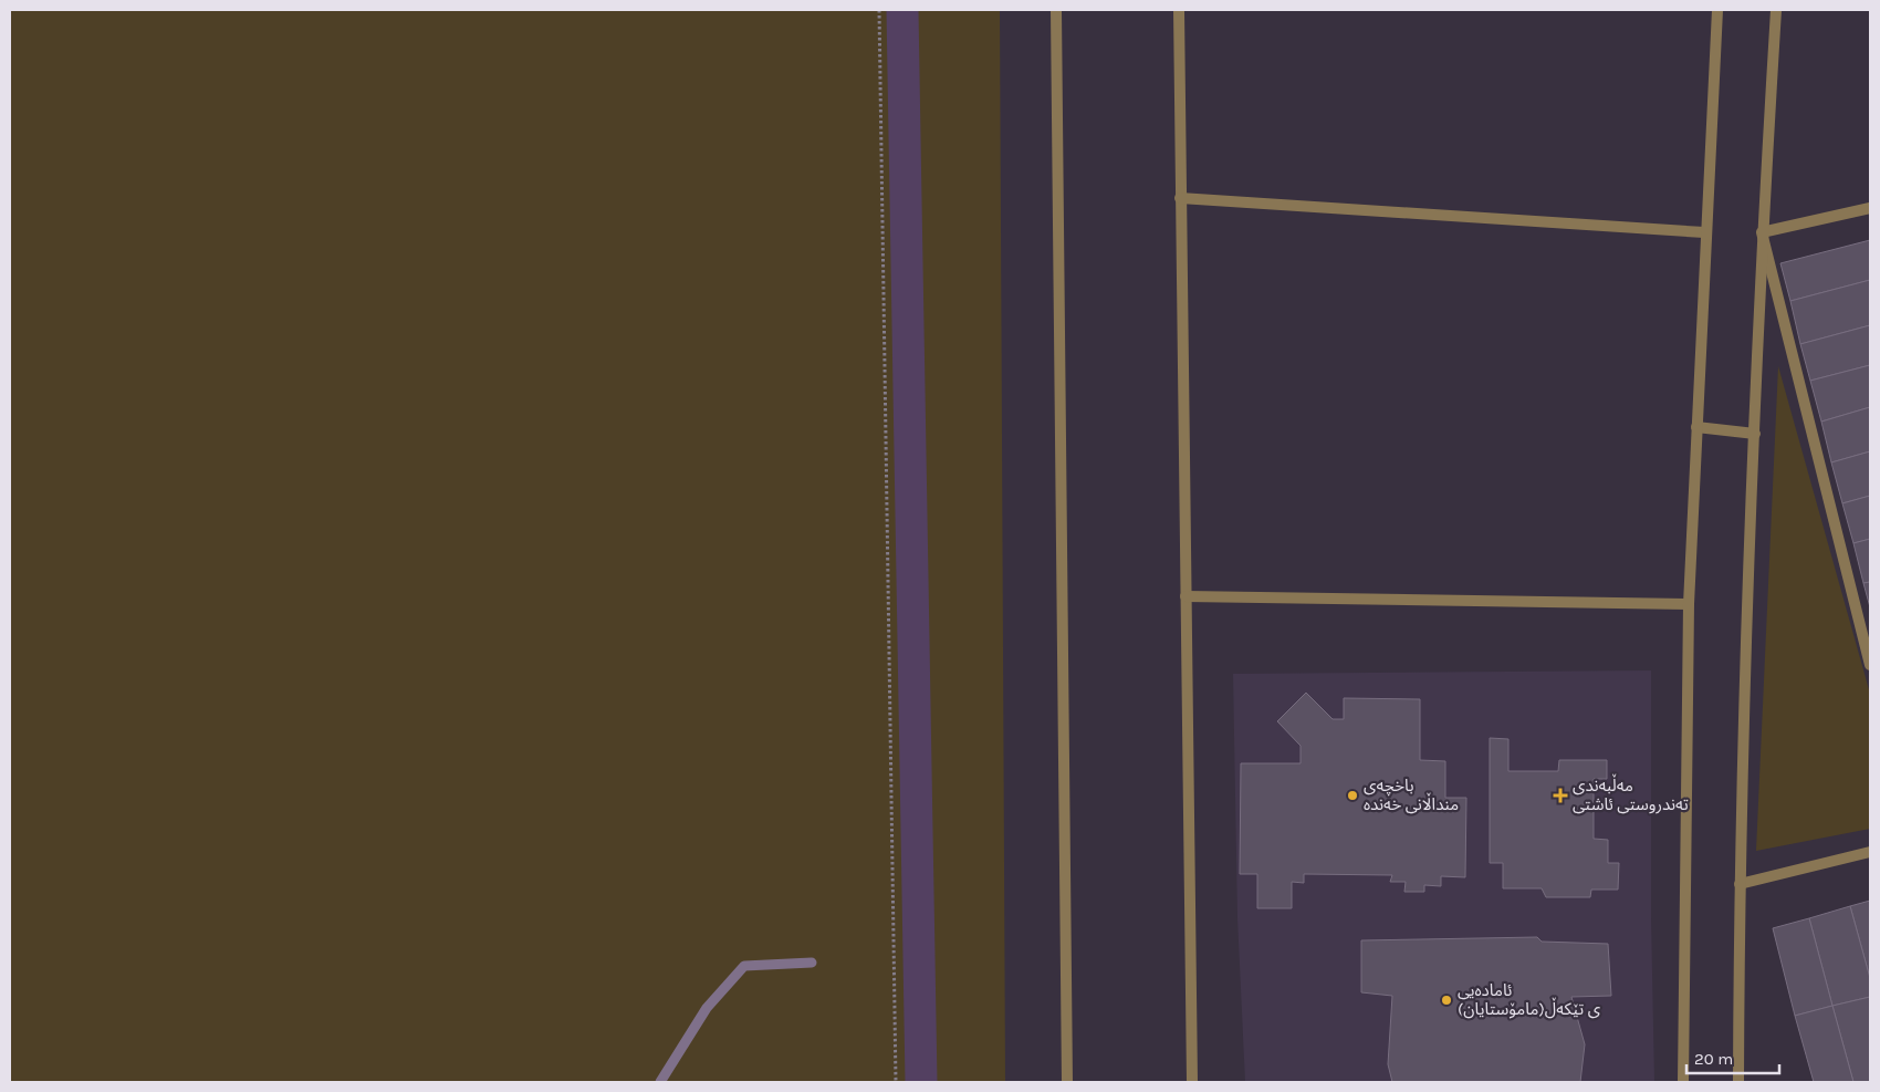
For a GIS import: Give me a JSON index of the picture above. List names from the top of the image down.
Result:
{
  "places": {
    "other": ["باخچەی منداڵانی خەندە", "ئامادەیی (مامۆستایان)ی تێکەڵ"],
    "health": ["مەڵبەندی تەندروستی ئاشتی"]
  },
  "scale_bar": "20 m"
}
